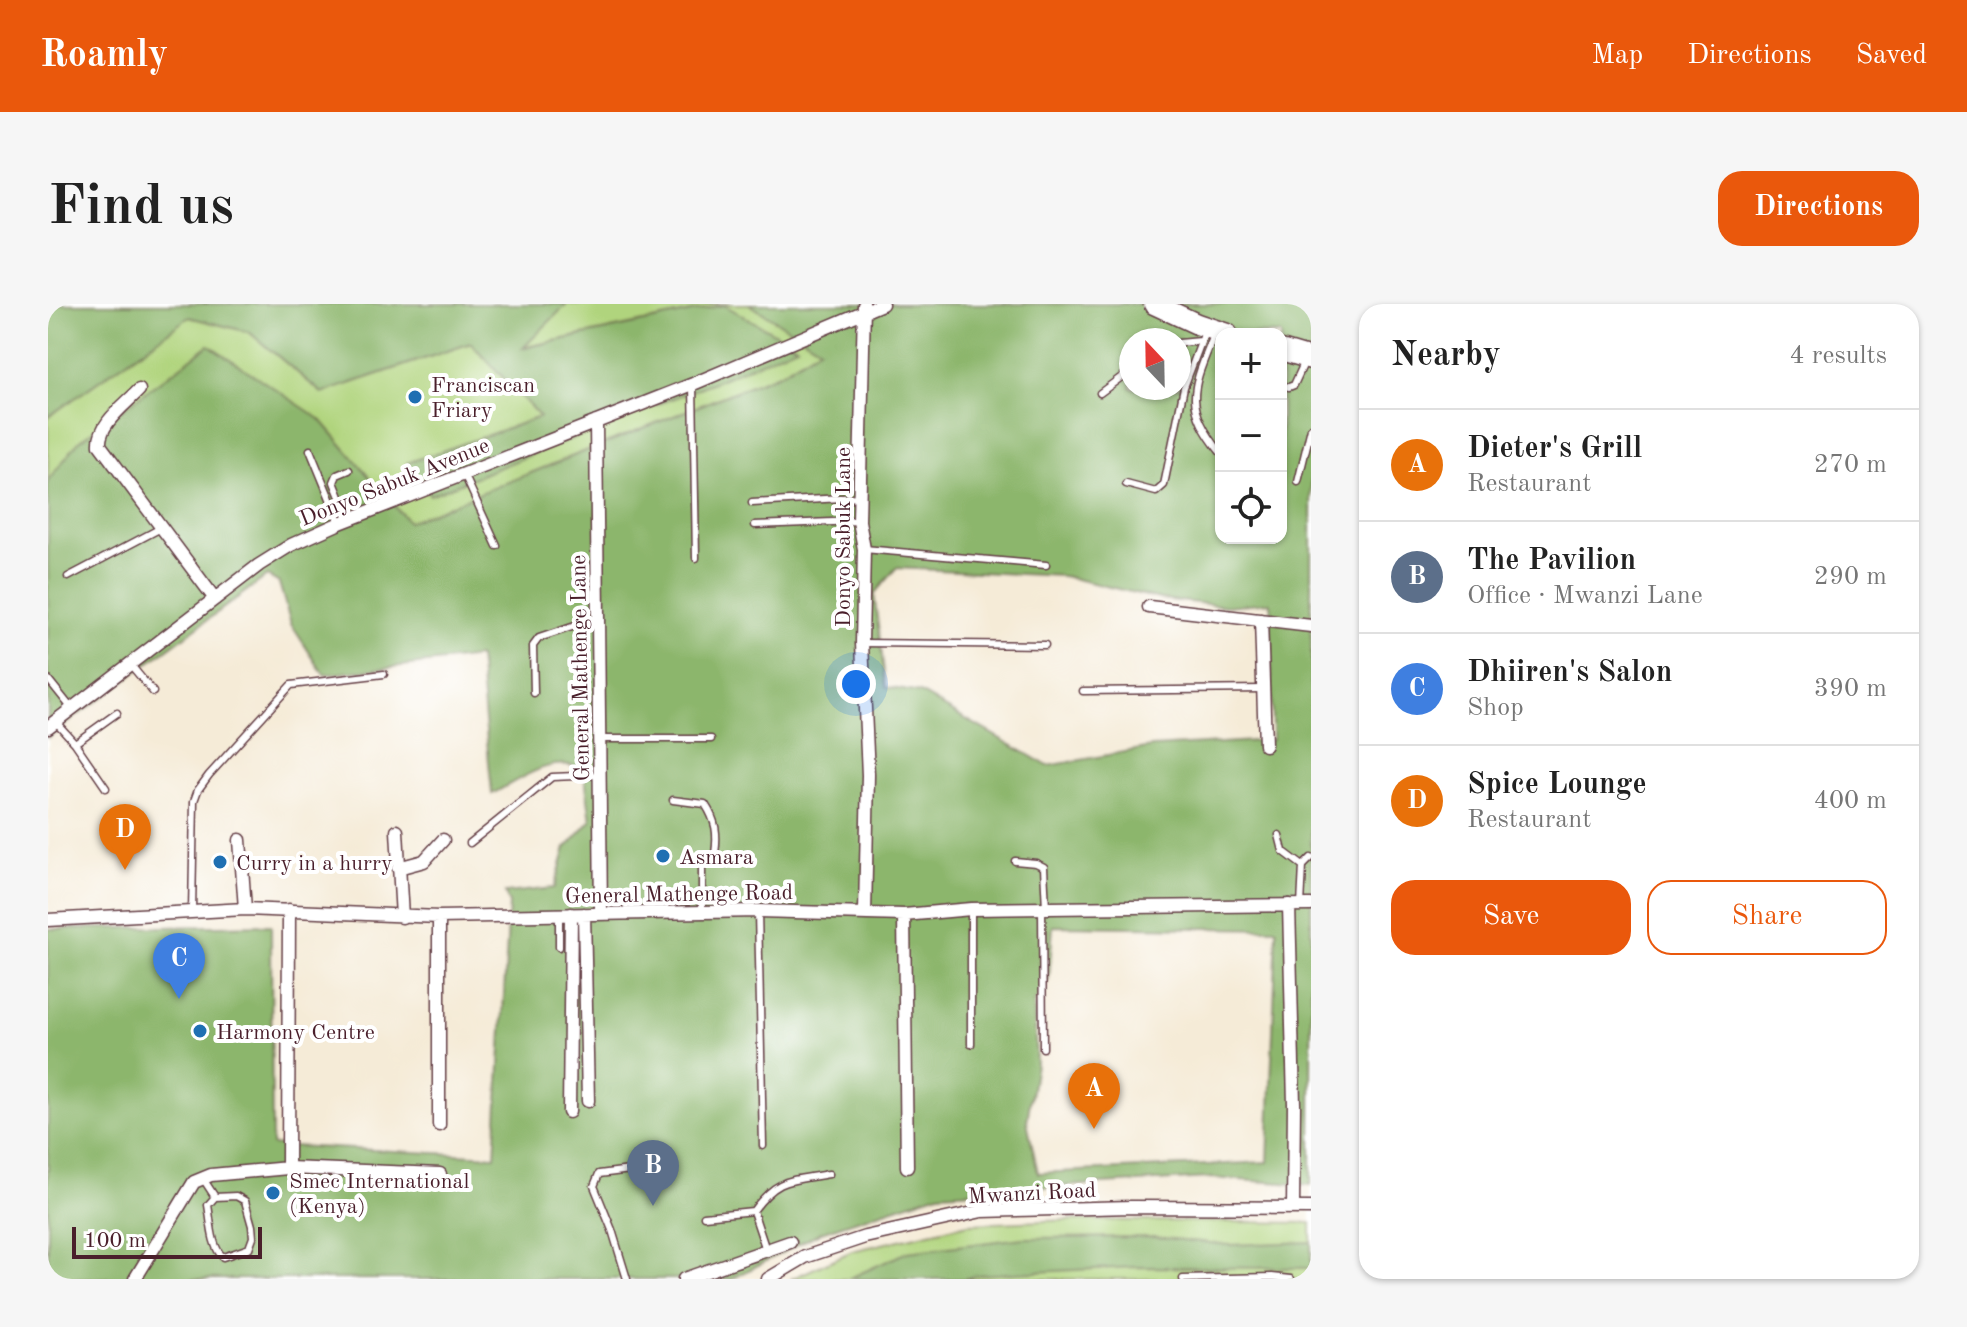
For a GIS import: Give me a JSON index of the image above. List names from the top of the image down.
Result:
{
  "streets": {
    "street": [
      "Donyo Sabuk Avenue",
      "Donyo Sabuk Lane",
      "General Mathenge Lane",
      "General Mathenge Road",
      "Mwanzi Road"
    ]
  },
  "crossings": [
    ["Donyo Sabuk Avenue", "Donyo Sabuk Lane"],
    ["Donyo Sabuk Avenue", "General Mathenge Lane"],
    ["Donyo Sabuk Lane", "General Mathenge Road"],
    ["General Mathenge Lane", "General Mathenge Road"]
  ],
  "places": [
    "Franciscan Friary",
    "Asmara",
    "Curry in a hurry",
    "Harmony Centre",
    "Smec International (Kenya)"
  ],
  "scale_bar": "100 m",
  "north": "top",
  "page": {
    "header": "Roamly",
    "nav": ["Map", "Directions", "Saved"],
    "buttons": [
      "Directions",
      ["Save", "Share"]
    ],
    "title": "Find us",
    "heading": ["Nearby", "4 results"],
    "map_buttons": ["+", "−"],
    "list": [
      {
        "mark": "A",
        "name": "Dieter's Grill",
        "note": "Restaurant",
        "value": "270 m"
      },
      {
        "mark": "B",
        "name": "The Pavilion",
        "note": "Office · Mwanzi Lane",
        "value": "290 m"
      },
      {
        "mark": "C",
        "name": "Dhiiren's Salon",
        "note": "Shop",
        "value": "390 m"
      },
      {
        "mark": "D",
        "name": "Spice Lounge",
        "note": "Restaurant",
        "value": "400 m"
      }
    ],
    "pins": [
      "D",
      "C",
      "A",
      "B"
    ],
    "scale": "100 m"
  }
}
